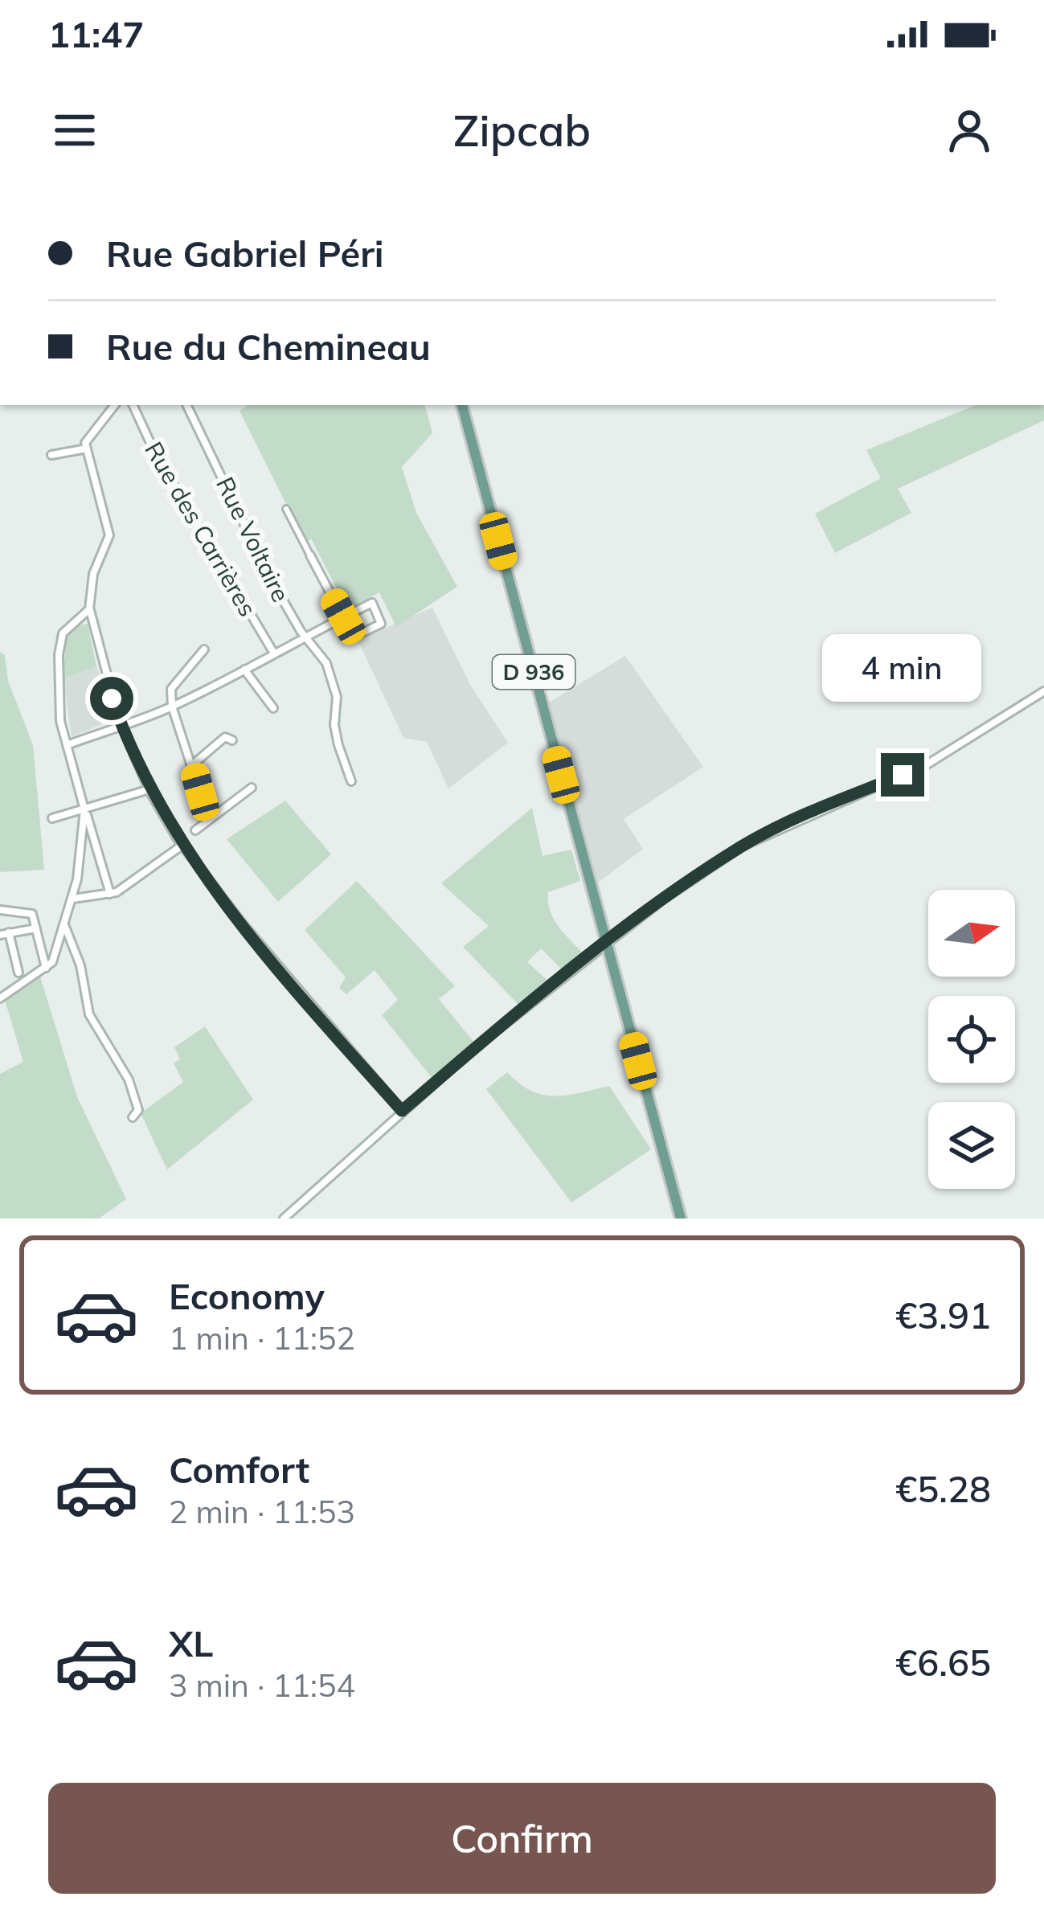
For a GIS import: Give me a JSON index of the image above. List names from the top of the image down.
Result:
{
  "streets": {
    "main road": ["D 936"],
    "street": ["Rue des Carrières", "Rue Voltaire"]
  },
  "north": "right",
  "page": {
    "status": "11:47",
    "header": "Zipcab",
    "banner": ["Rue Gabriel Péri", "Rue du Chemineau"],
    "bubble": "4 min",
    "list": [
      {
        "name": "Economy",
        "note": "1 min · 11:52",
        "value": "€3.91"
      },
      {
        "name": "Comfort",
        "note": "2 min · 11:53",
        "value": "€5.28"
      },
      {
        "name": "XL",
        "note": "3 min · 11:54",
        "value": "€6.65"
      }
    ],
    "buttons": "Confirm"
  }
}
